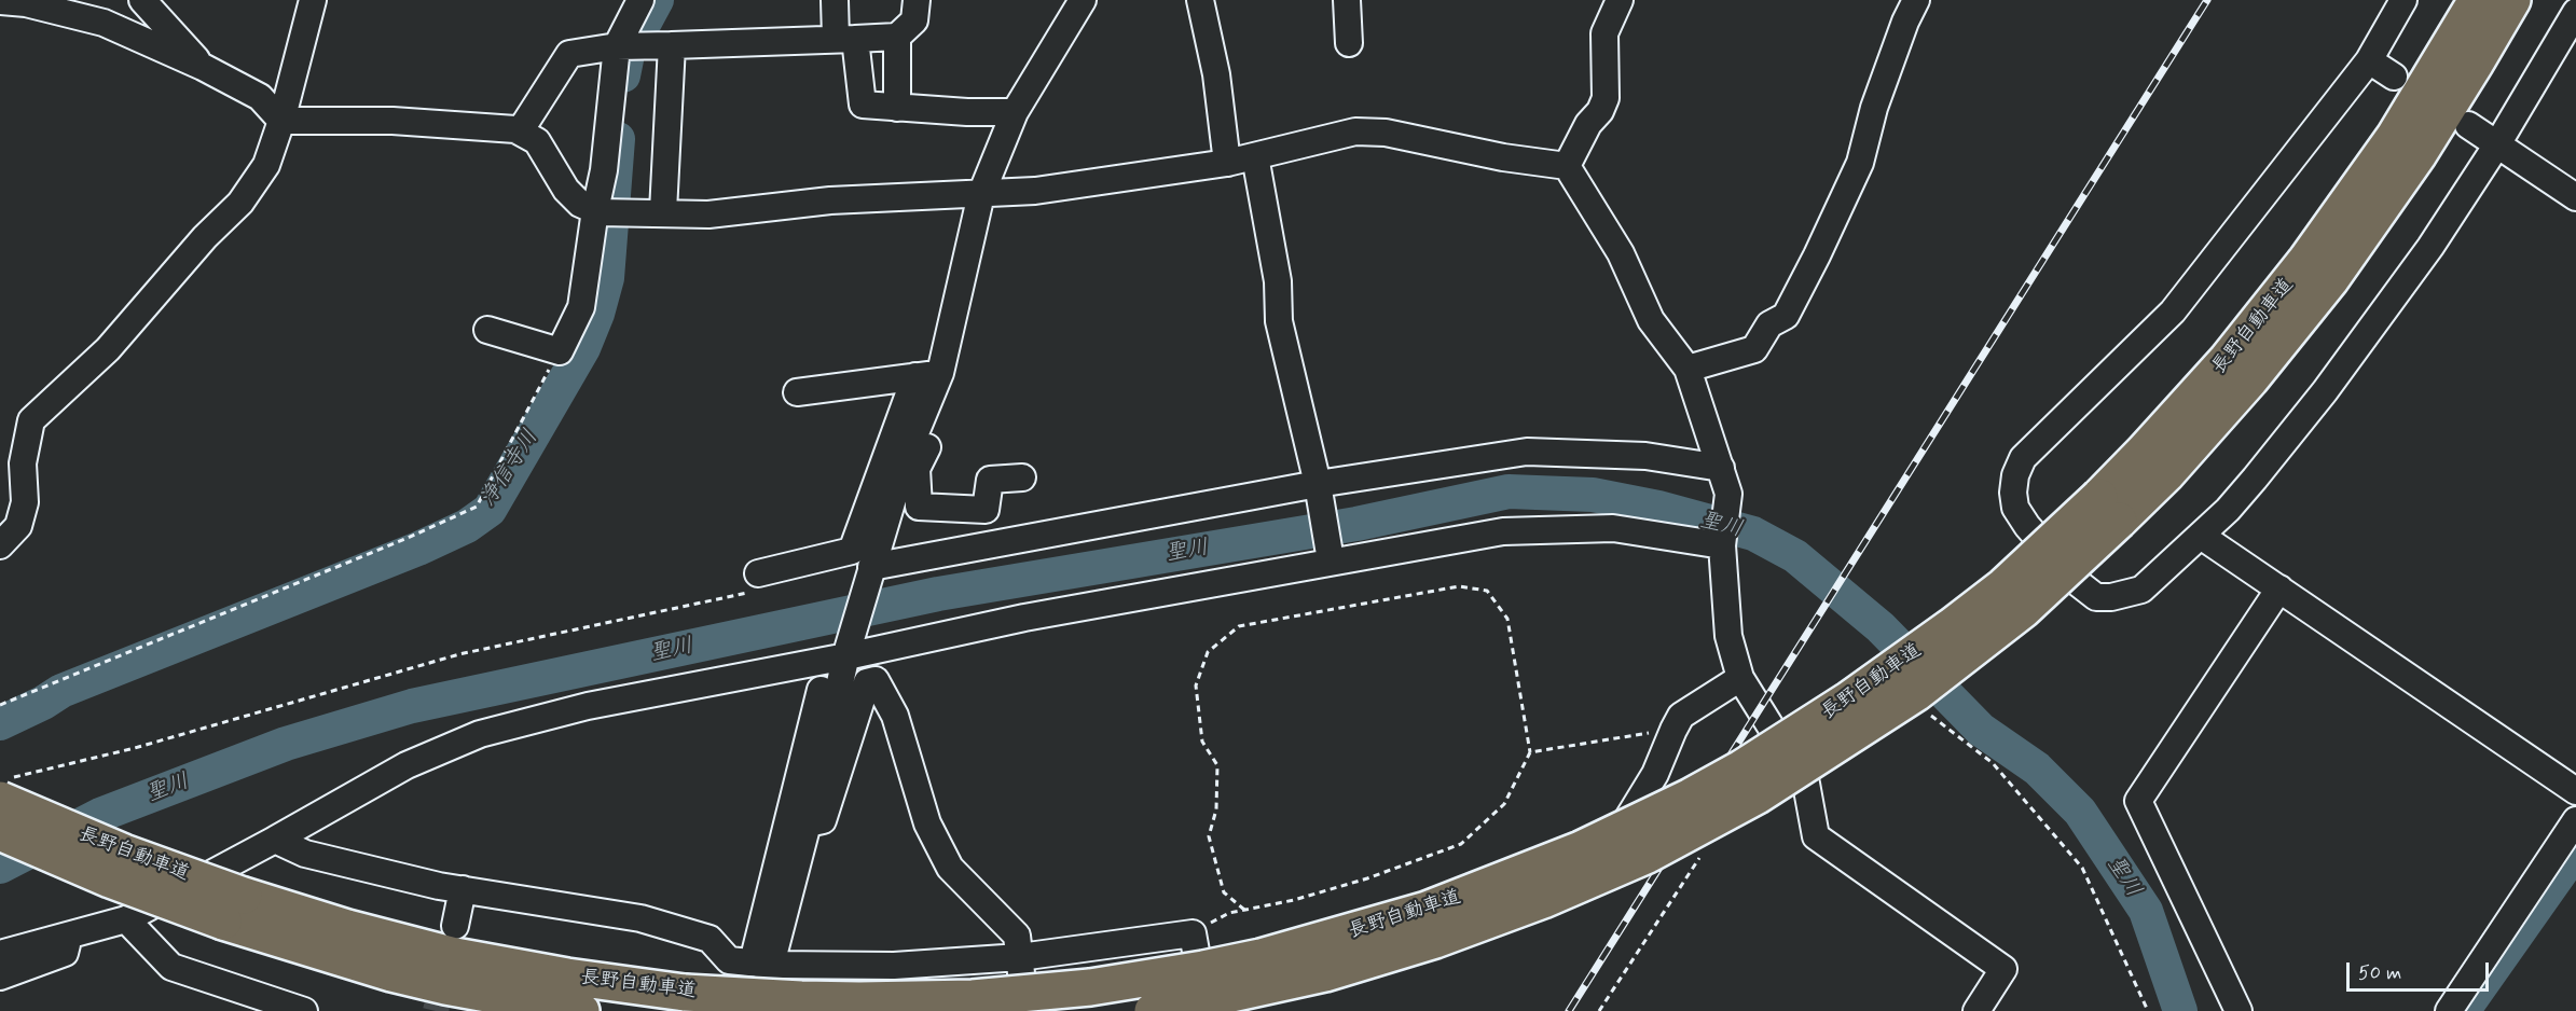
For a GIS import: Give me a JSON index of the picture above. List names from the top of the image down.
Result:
{
  "streets": {
    "highway": ["長野自動車道"]
  },
  "water": ["浄信寺川", "聖川"],
  "scale_bar": "50 m"
}
